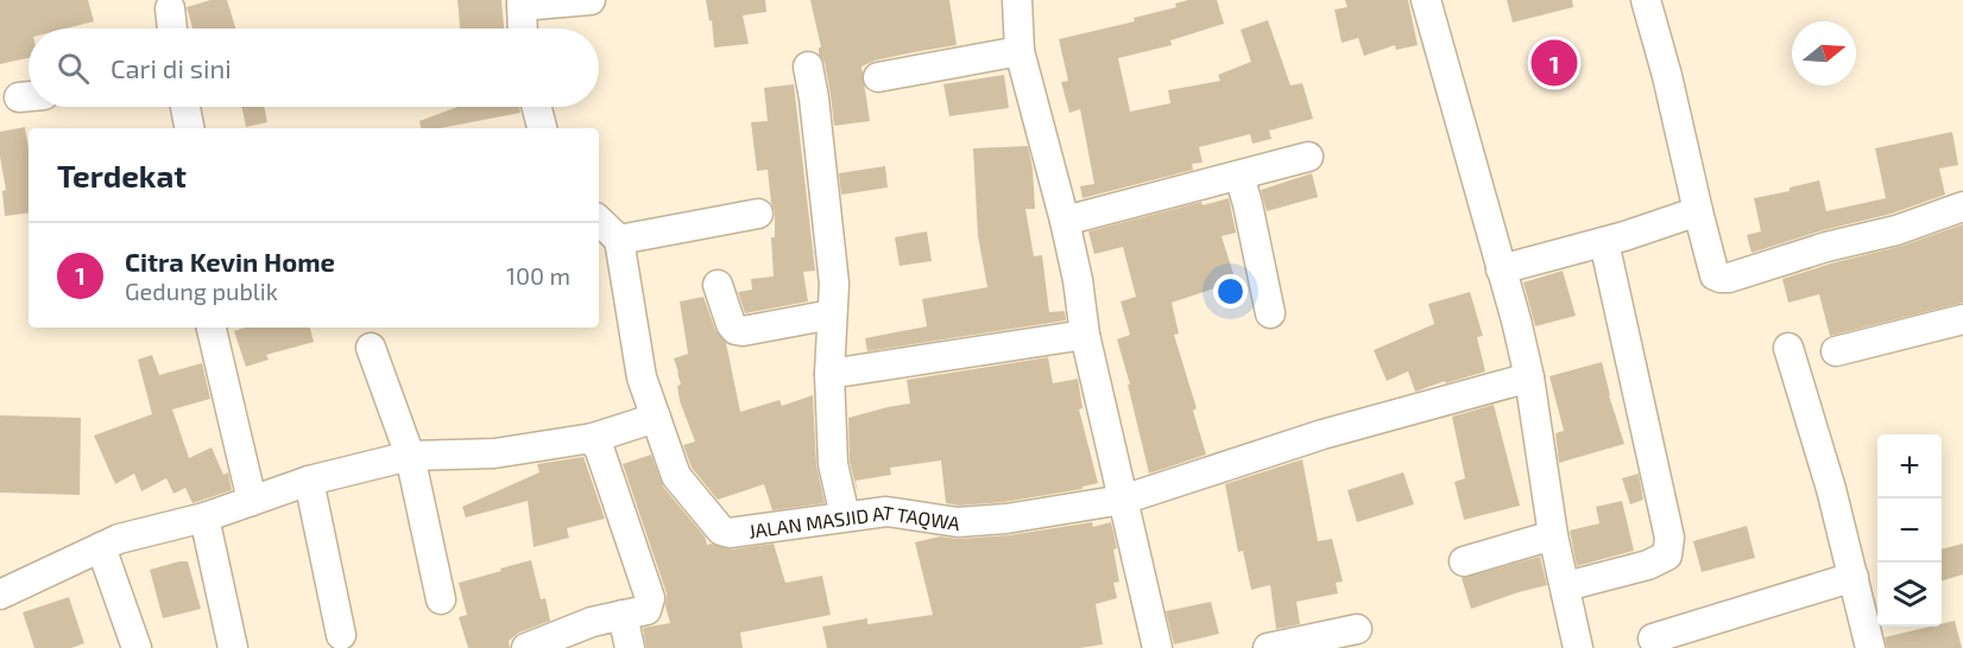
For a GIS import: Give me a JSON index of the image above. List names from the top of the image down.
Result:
{
  "streets": {
    "street": ["JALAN MASJID AT TAQWA"]
  },
  "north": "right",
  "page": {
    "search": "Cari di sini",
    "pins": "1",
    "heading": "Terdekat",
    "list": [
      {
        "mark": "1",
        "name": "Citra Kevin Home",
        "note": "Gedung publik",
        "value": "100 m"
      }
    ],
    "map_buttons": ["+", "−"]
  }
}
